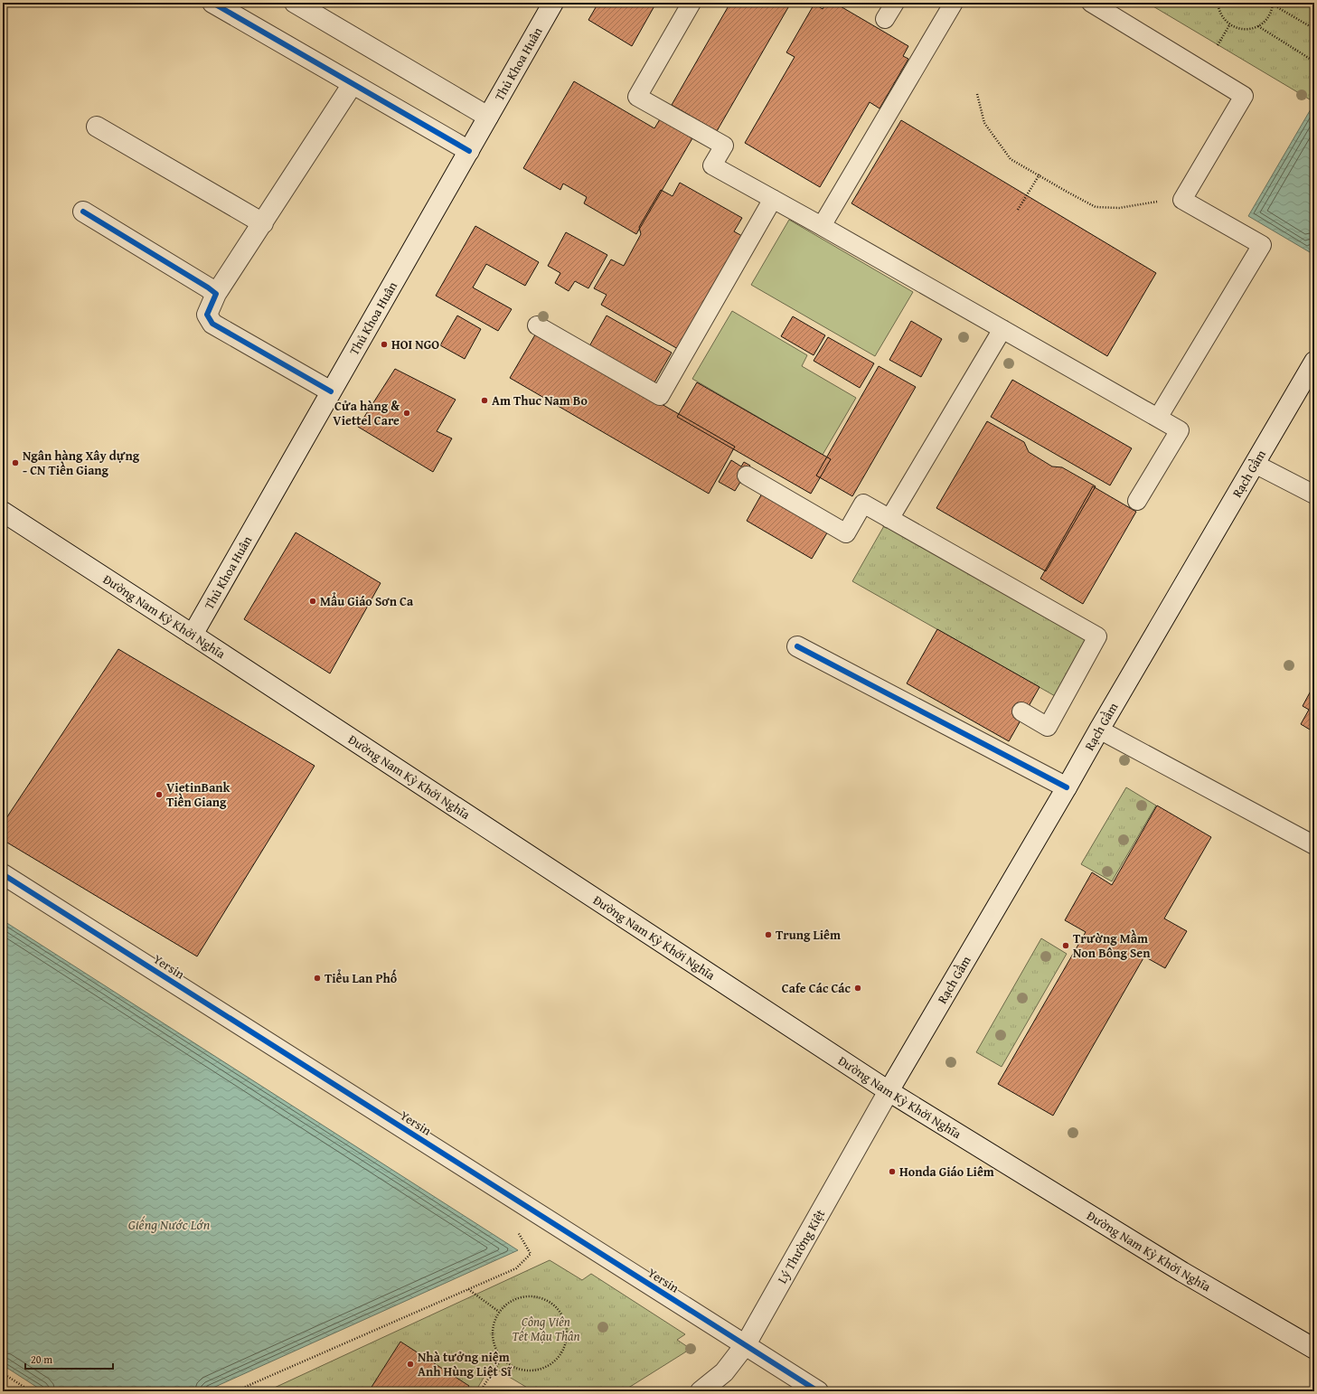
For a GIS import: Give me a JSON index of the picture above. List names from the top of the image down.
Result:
{
  "streets": {
    "main road": [
      "Thủ Khoa Huân",
      "Rạch Gầm",
      "Đường Nam Kỳ Khởi Nghĩa",
      "Yersin",
      "Lý Thường Kiệt"
    ]
  },
  "crossings": [
    ["Thủ Khoa Huân", "Đường Nam Kỳ Khởi Nghĩa"],
    ["Rạch Gầm", "Đường Nam Kỳ Khởi Nghĩa"],
    ["Rạch Gầm", "Lý Thường Kiệt"],
    ["Đường Nam Kỳ Khởi Nghĩa", "Lý Thường Kiệt"],
    ["Yersin", "Lý Thường Kiệt"]
  ],
  "water": ["Giếng Nước Lớn"],
  "parks": ["Công Viên Tết Mậu Thân"],
  "places": [
    "HOI NGO",
    "Am Thuc Nam Bo",
    "Cửa hàng & Viettel Care",
    "Ngân hàng Xây dựng - CN Tiền Giang",
    "Mẩu Giáo Sơn Ca",
    "VietinBank Tiền Giang",
    "Trung Liêm",
    "Trường Mầm Non Bông Sen",
    "Tiểu Lan Phố",
    "Cafe Các Các",
    "Honda Giáo Liêm",
    "Nhà tưởng niệm Anh Hùng Liệt Sĩ"
  ],
  "scale_bar": "20 m"
}
